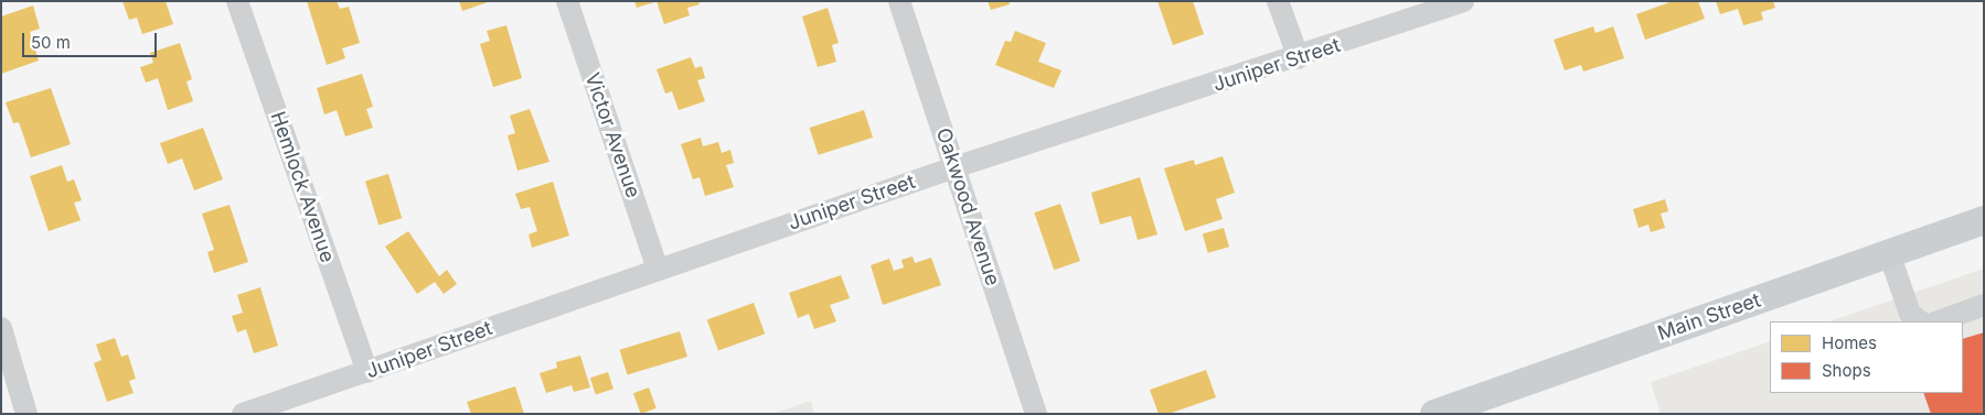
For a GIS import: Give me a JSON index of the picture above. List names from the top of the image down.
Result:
{
  "streets": {
    "main road": ["Main Street"],
    "street": [
      "Juniper Street",
      "Victor Avenue",
      "Hemlock Avenue",
      "Oakwood Avenue"
    ]
  },
  "crossings": [
    ["Juniper Street", "Victor Avenue"],
    ["Juniper Street", "Hemlock Avenue"],
    ["Juniper Street", "Oakwood Avenue"]
  ],
  "legend": ["Homes", "Shops"],
  "scale_bar": "50 m"
}
